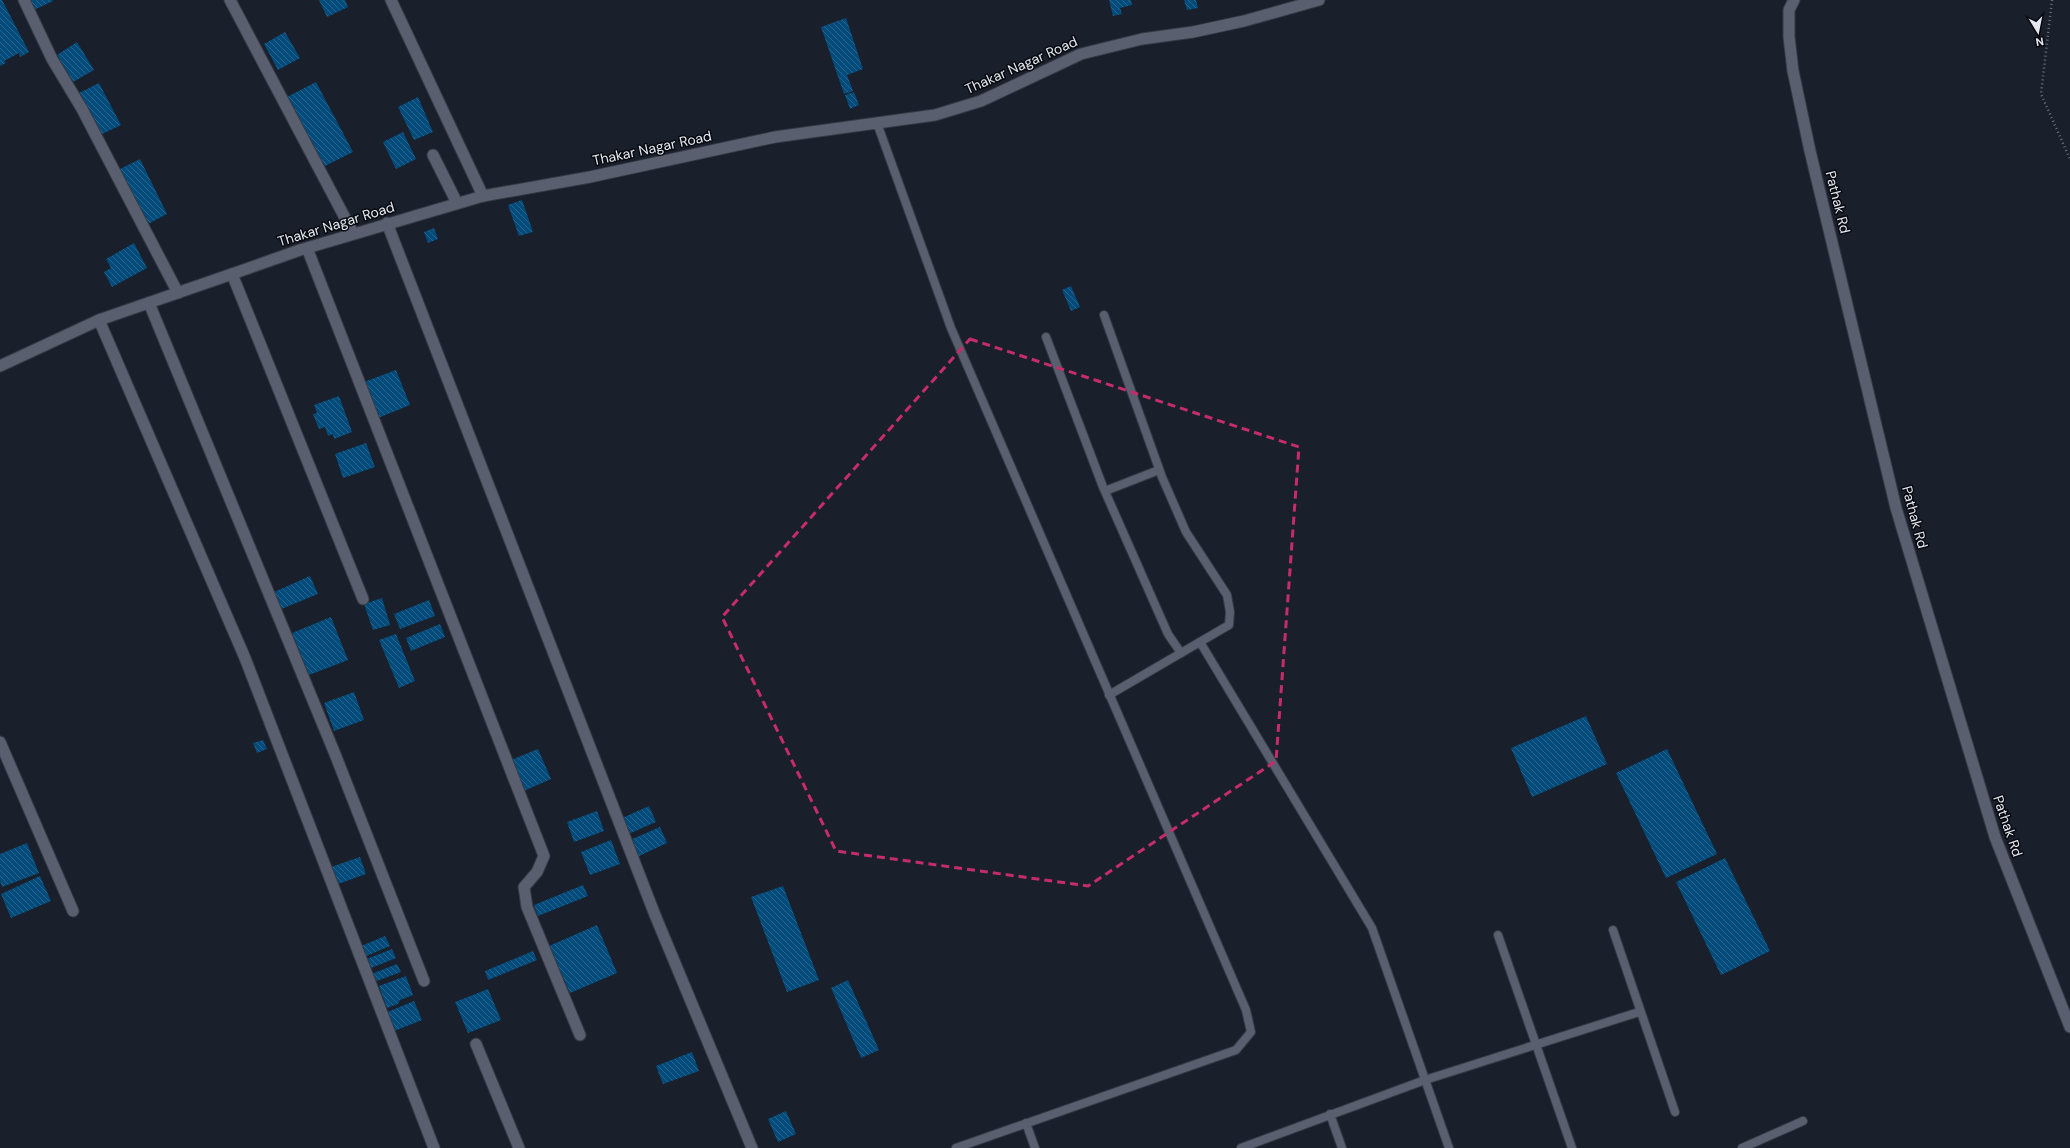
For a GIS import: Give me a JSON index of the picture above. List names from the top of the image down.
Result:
{
  "streets": {
    "street": ["Thakar Nagar Road", "Pathak Rd"]
  },
  "north": "bottom"
}
